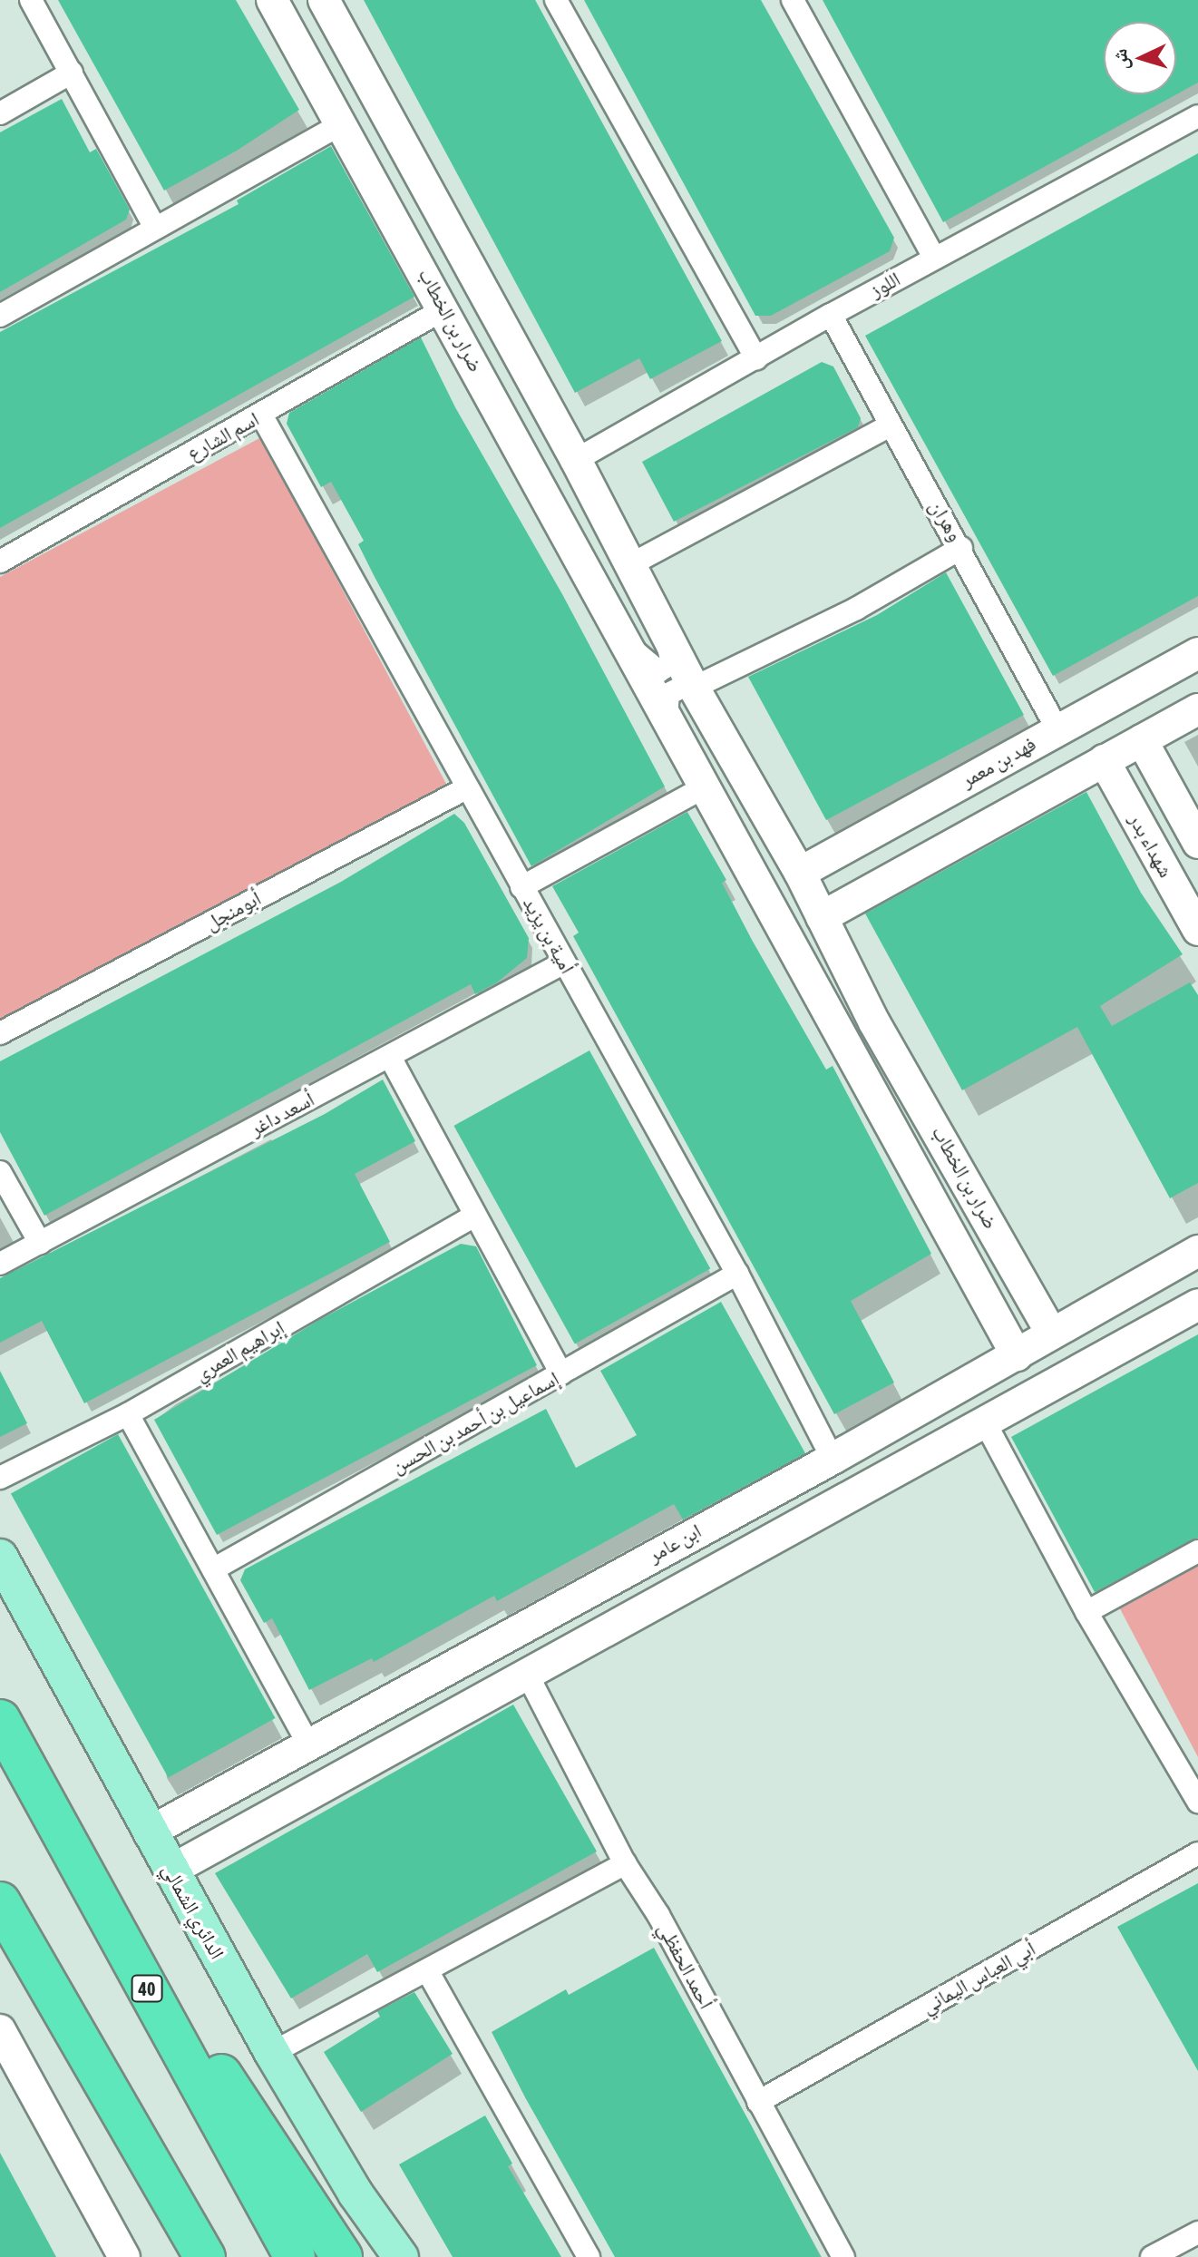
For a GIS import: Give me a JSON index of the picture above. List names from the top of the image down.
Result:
{
  "streets": {
    "highway": ["40"],
    "main road": ["الدائري الشمالي"],
    "street": [
      "اللوز",
      "ضرار بن الخطاب",
      "اسم الشارع",
      "وهران",
      "فهد بن معمر",
      "شهداء بدر",
      "أبومنجل",
      "أمية بن يزيد",
      "أسعد داغر",
      "إبراهيم العمري",
      "إسماعيل بن أحمد بن الحسن",
      "ابن عامر",
      "أحمد الحفظي",
      "أبي العباس اليماني"
    ]
  },
  "crossings": [
    ["اللوز", "ضرار بن الخطاب"],
    ["اللوز", "وهران"],
    ["ضرار بن الخطاب", "اسم الشارع"],
    ["ضرار بن الخطاب", "فهد بن معمر"],
    ["ضرار بن الخطاب", "ابن عامر"],
    ["اسم الشارع", "أمية بن يزيد"],
    ["وهران", "فهد بن معمر"],
    ["أبومنجل", "أمية بن يزيد"],
    ["أمية بن يزيد", "أسعد داغر"],
    ["أمية بن يزيد", "إسماعيل بن أحمد بن الحسن"],
    ["أمية بن يزيد", "ابن عامر"],
    ["ابن عامر", "الدائري الشمالي"],
    ["أحمد الحفظي", "أبي العباس اليماني"]
  ],
  "north": "left"
}
